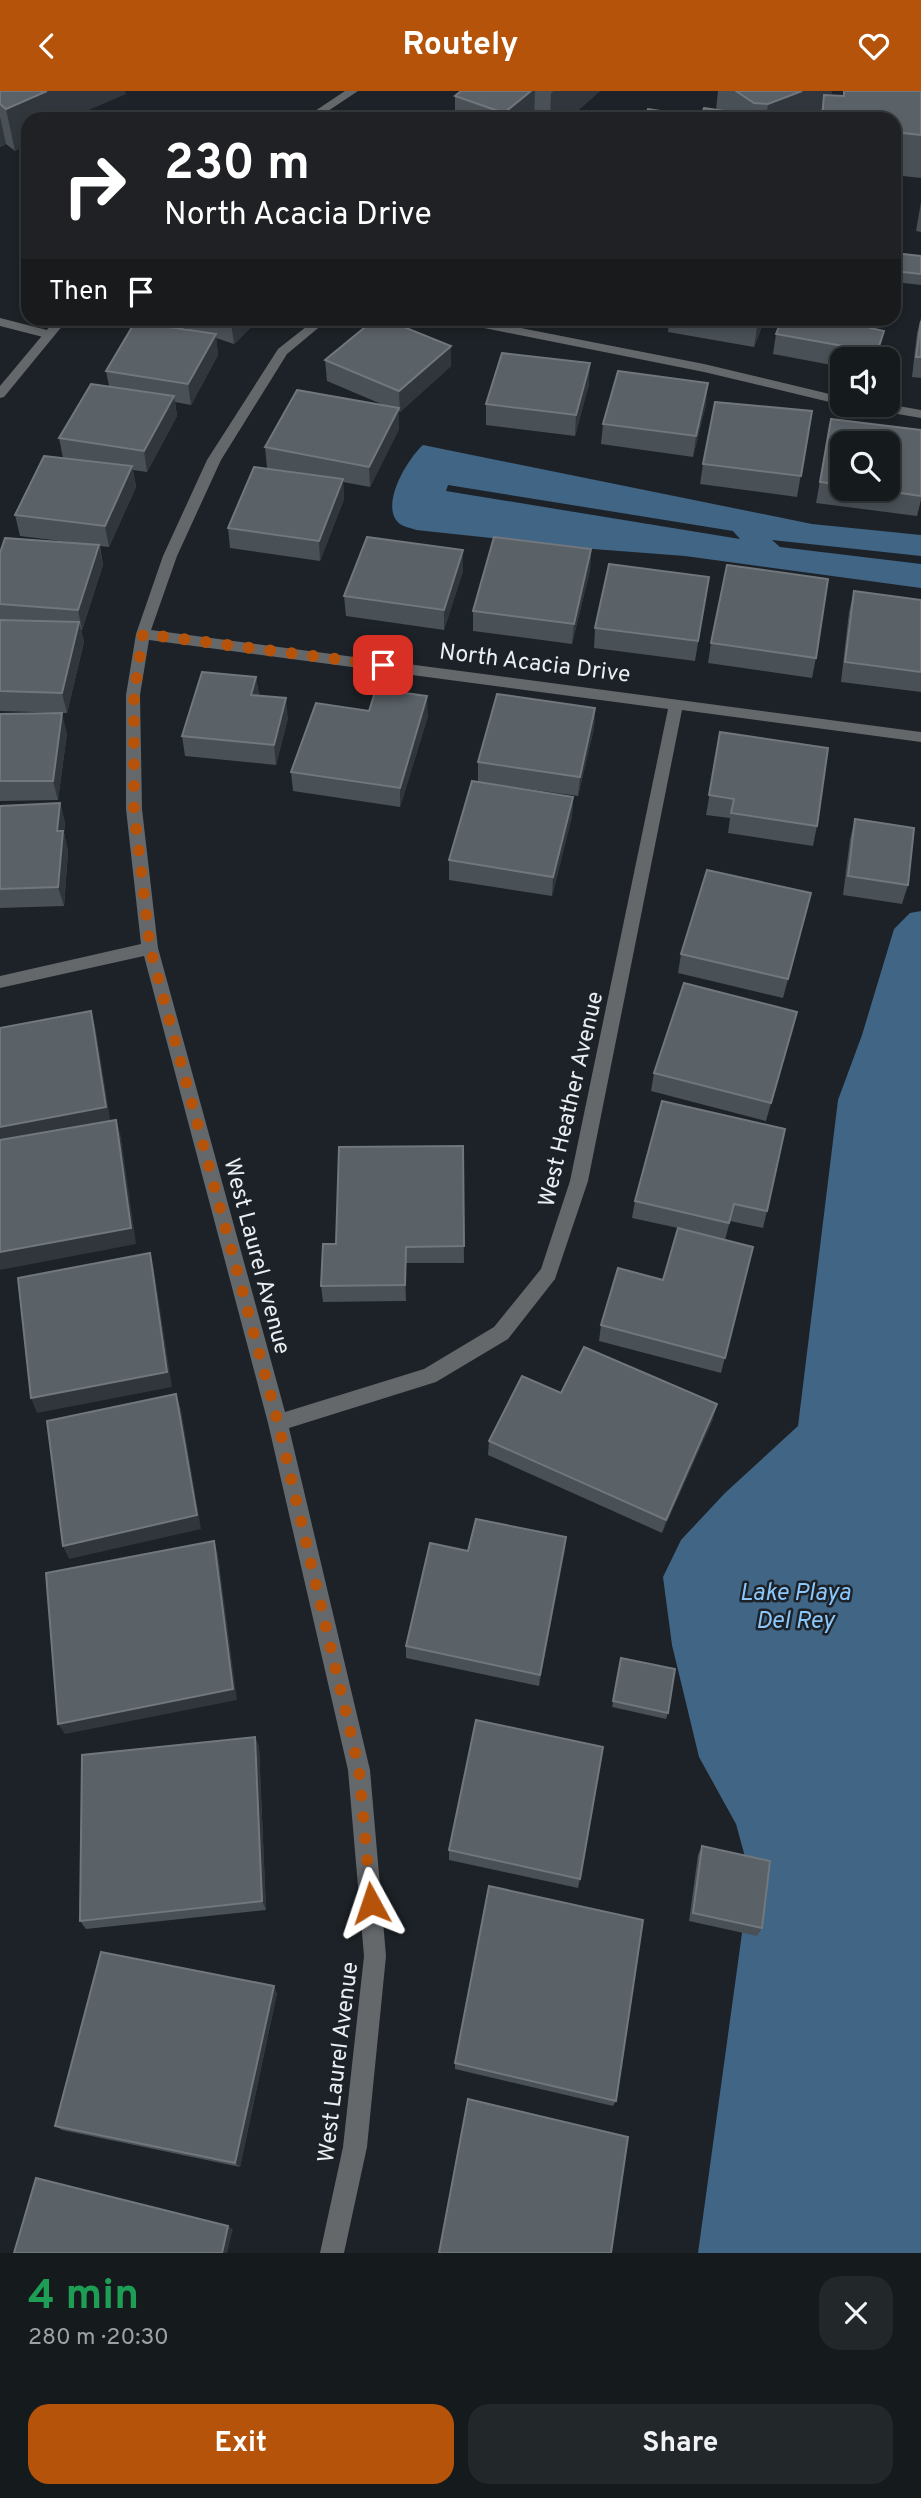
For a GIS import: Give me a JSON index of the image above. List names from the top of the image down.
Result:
{
  "streets": {
    "street": ["North Acacia Drive", "West Heather Avenue", "West Laurel Avenue"]
  },
  "crossings": [
    ["North Acacia Drive", "West Heather Avenue"],
    ["North Acacia Drive", "West Laurel Avenue"],
    ["West Heather Avenue", "West Laurel Avenue"]
  ],
  "water": ["Lake Playa Del Rey"],
  "page": {
    "header": "Routely",
    "turn": ["230 m", "North Acacia Drive"],
    "then": "Then",
    "heading": ["4 min", "280 m · 20:30"],
    "buttons": ["Exit", "Share"]
  }
}
